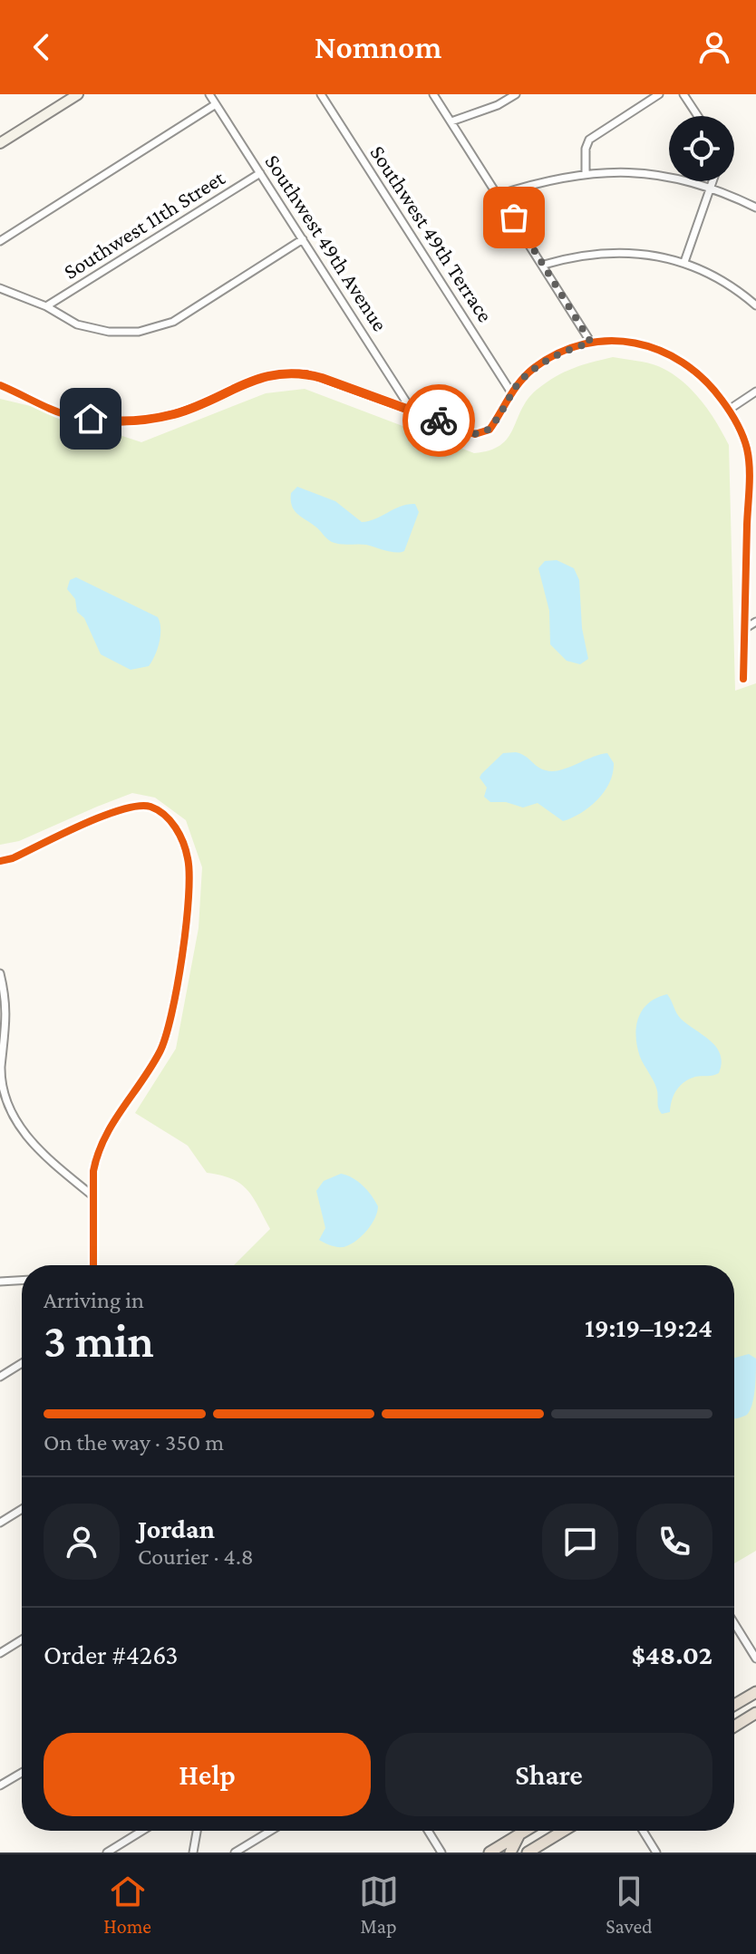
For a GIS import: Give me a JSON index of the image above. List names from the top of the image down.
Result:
{
  "streets": {
    "street": ["Southwest 11th Street", "Southwest 49th Terrace", "Southwest 49th Avenue"]
  },
  "crossings": [
    ["Southwest 11th Street", "Southwest 49th Avenue"]
  ],
  "page": {
    "header": "Nomnom",
    "heading": ["3 min", "Arriving in", "19:19–19:24"],
    "panel": [
      "Jordan",
      "Courier · 4.8",
      "Order #4263",
      "$48.02"
    ],
    "bar": "On the way · 350 m",
    "buttons": ["Help", "Share"],
    "tabs": ["Home", "Map", "Saved"]
  }
}
